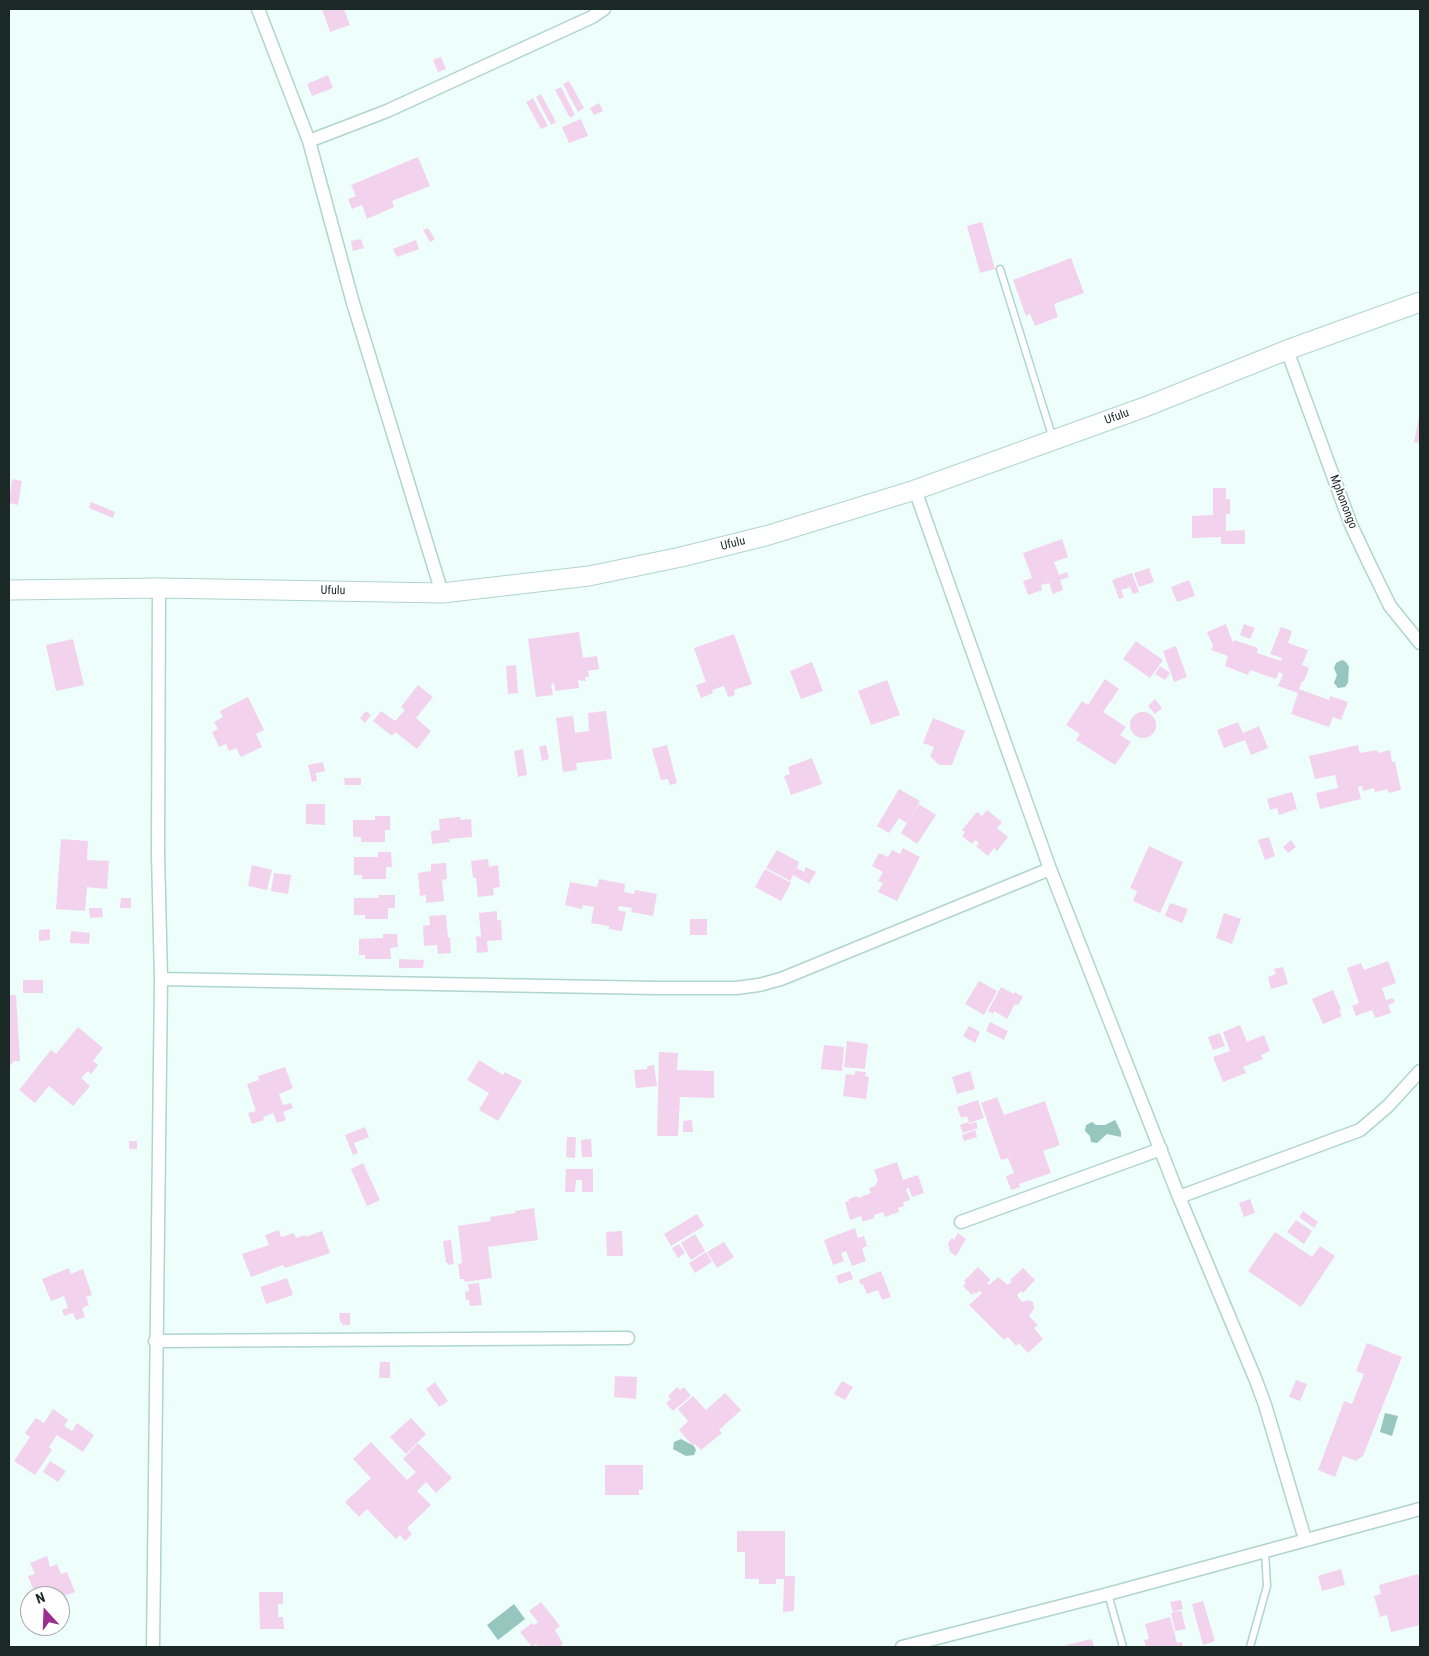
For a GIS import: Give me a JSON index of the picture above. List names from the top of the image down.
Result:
{
  "streets": {
    "street": ["Ufulu", "Mphonongo"]
  },
  "crossings": [
    ["Ufulu", "Mphonongo"]
  ],
  "north": "top"
}
